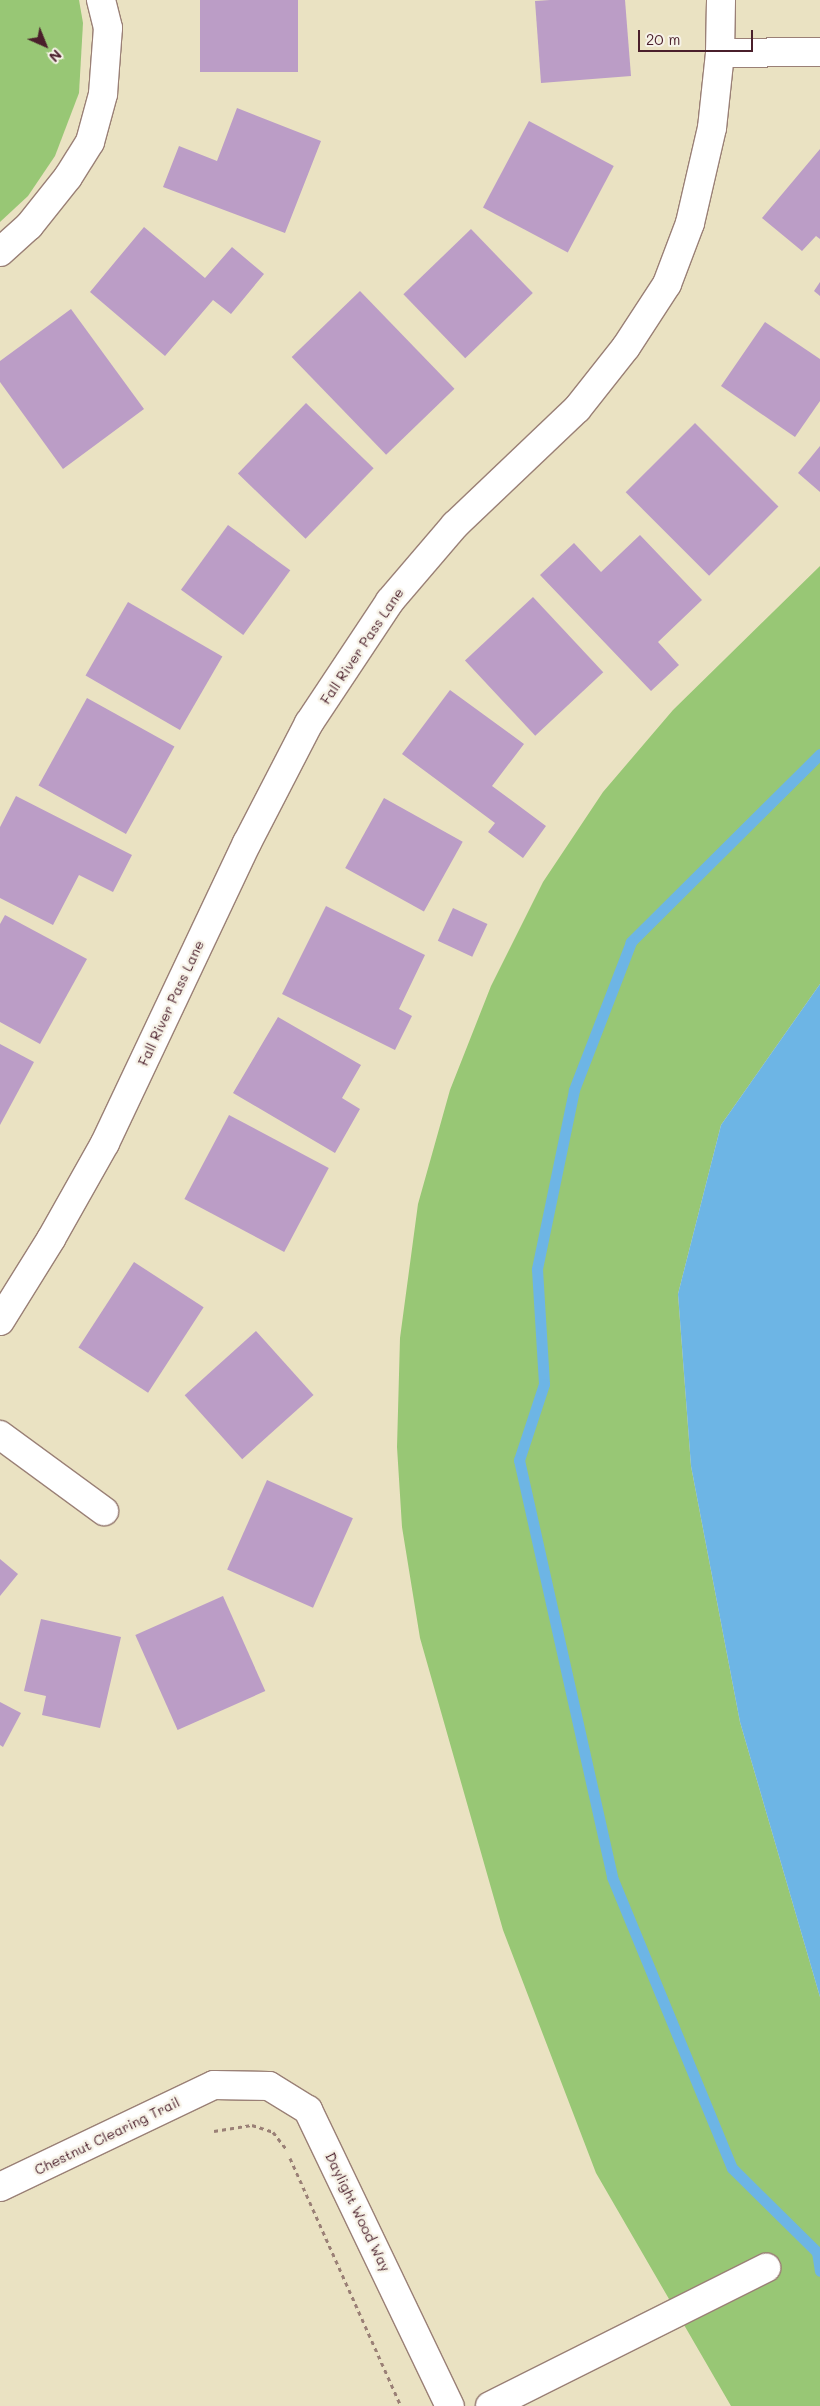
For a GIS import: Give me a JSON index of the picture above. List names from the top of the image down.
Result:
{
  "streets": {
    "street": ["Fall River Pass Lane", "Chestnut Clearing Trail", "Daylight Wood Way"]
  },
  "crossings": [
    ["Chestnut Clearing Trail", "Daylight Wood Way"]
  ],
  "scale_bar": "20 m",
  "north": "bottom right"
}
